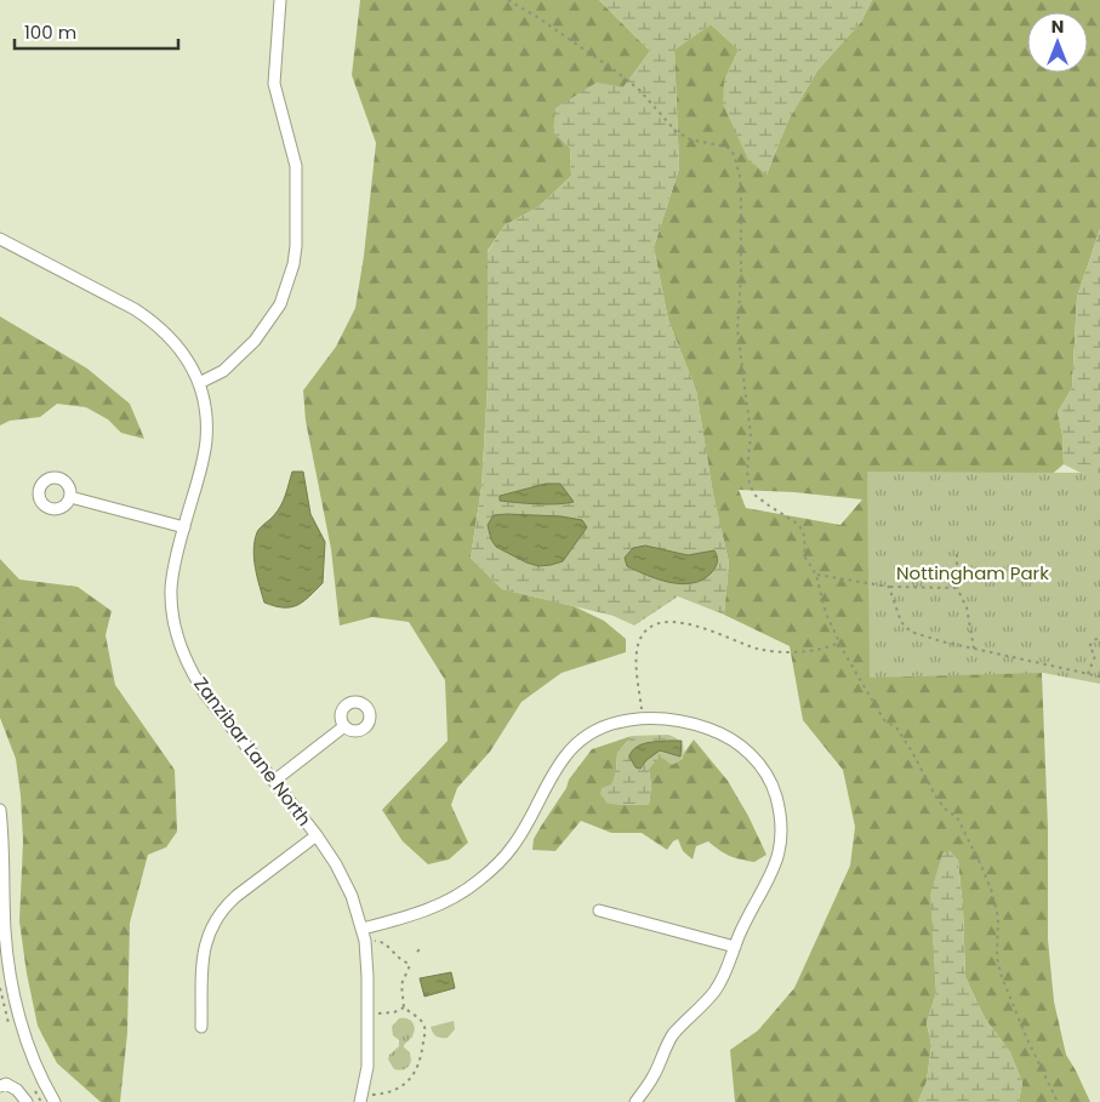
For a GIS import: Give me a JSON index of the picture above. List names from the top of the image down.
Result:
{
  "streets": {
    "street": ["Zanzibar Lane North"]
  },
  "parks": ["Nottingham Park"],
  "scale_bar": "100 m",
  "north": "top"
}
